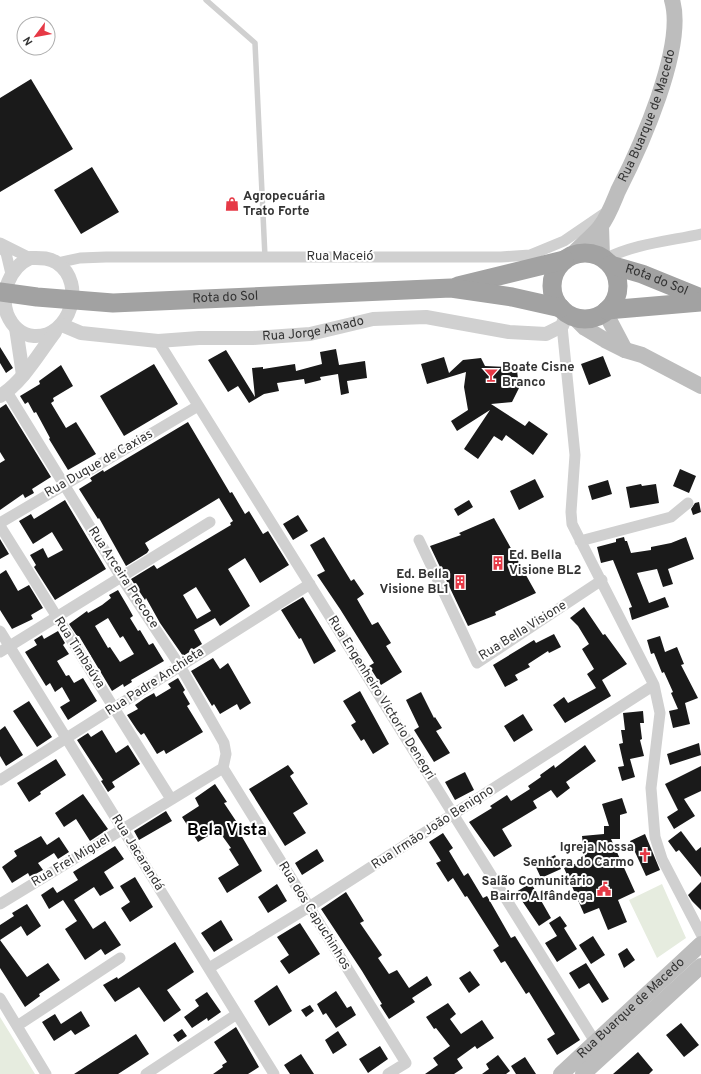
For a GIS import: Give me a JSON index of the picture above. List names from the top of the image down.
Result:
{
  "streets": {
    "highway": ["Rua Buarque de Macedo", "Rota do Sol"],
    "street": [
      "Rua Maceió",
      "Rua Jorge Amado",
      "Rua Duque de Caxias",
      "Rua Arceira Precoce",
      "Rua Bella Visione",
      "Rua Timbaúva",
      "Rua Padre Anchieta",
      "Rua Engenheiro Victorio Denegri",
      "Rua Irmão João Benigno",
      "Rua Jacarandá",
      "Rua Frei Miguel",
      "Rua dos Capuchinhos"
    ]
  },
  "crossings": [
    ["Rua Buarque de Macedo", "Rua Maceió"],
    ["Rua Buarque de Macedo", "Rota do Sol"],
    ["Rua Buarque de Macedo", "Rua Jorge Amado"],
    ["Rua Buarque de Macedo", "Rua Engenheiro Victorio Denegri"],
    ["Rota do Sol", "Rua Jorge Amado"],
    ["Rua Jorge Amado", "Rua Engenheiro Victorio Denegri"],
    ["Rua Duque de Caxias", "Rua Arceira Precoce"],
    ["Rua Duque de Caxias", "Rua Timbaúva"],
    ["Rua Duque de Caxias", "Rua Engenheiro Victorio Denegri"],
    ["Rua Arceira Precoce", "Rua Padre Anchieta"],
    ["Rua Arceira Precoce", "Rua Frei Miguel"],
    ["Rua Arceira Precoce", "Rua dos Capuchinhos"],
    ["Rua Timbaúva", "Rua Padre Anchieta"],
    ["Rua Timbaúva", "Rua Frei Miguel"],
    ["Rua Padre Anchieta", "Rua Engenheiro Victorio Denegri"],
    ["Rua Padre Anchieta", "Rua Jacarandá"],
    ["Rua Engenheiro Victorio Denegri", "Rua Irmão João Benigno"],
    ["Rua Irmão João Benigno", "Rua Jacarandá"],
    ["Rua Irmão João Benigno", "Rua dos Capuchinhos"],
    ["Rua Jacarandá", "Rua Frei Miguel"],
    ["Rua Frei Miguel", "Rua dos Capuchinhos"]
  ],
  "districts": ["Bela Vista"],
  "places": {
    "shop": ["Agropecuária Trato Forte"],
    "bar": ["Boate Cisne Branco"],
    "building": ["Ed. Bella Visione BL2", "Ed. Bella Visione BL1"],
    "church": ["Igreja Nossa Senhora do Carmo"],
    "public building": ["Salão Comunitário Bairro Alfândega"]
  },
  "north": "bottom left"
}
